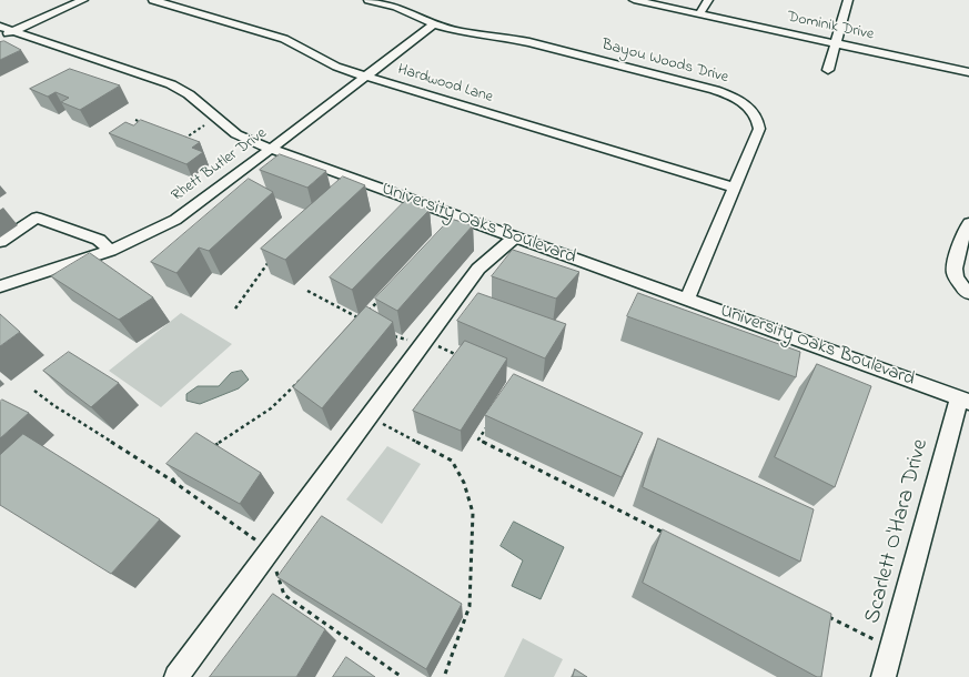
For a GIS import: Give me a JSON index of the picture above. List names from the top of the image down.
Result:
{
  "streets": {
    "street": [
      "Dominik Drive",
      "Bayou Woods Drive",
      "Hardwood Lane",
      "Rhett Butler Drive",
      "University Oaks Boulevard",
      "Scarlett O'Hara Drive"
    ]
  },
  "crossings": [
    ["Bayou Woods Drive", "Hardwood Lane"],
    ["Bayou Woods Drive", "Rhett Butler Drive"],
    ["Bayou Woods Drive", "University Oaks Boulevard"],
    ["Hardwood Lane", "Rhett Butler Drive"],
    ["Rhett Butler Drive", "University Oaks Boulevard"],
    ["University Oaks Boulevard", "Scarlett O'Hara Drive"]
  ]
}
